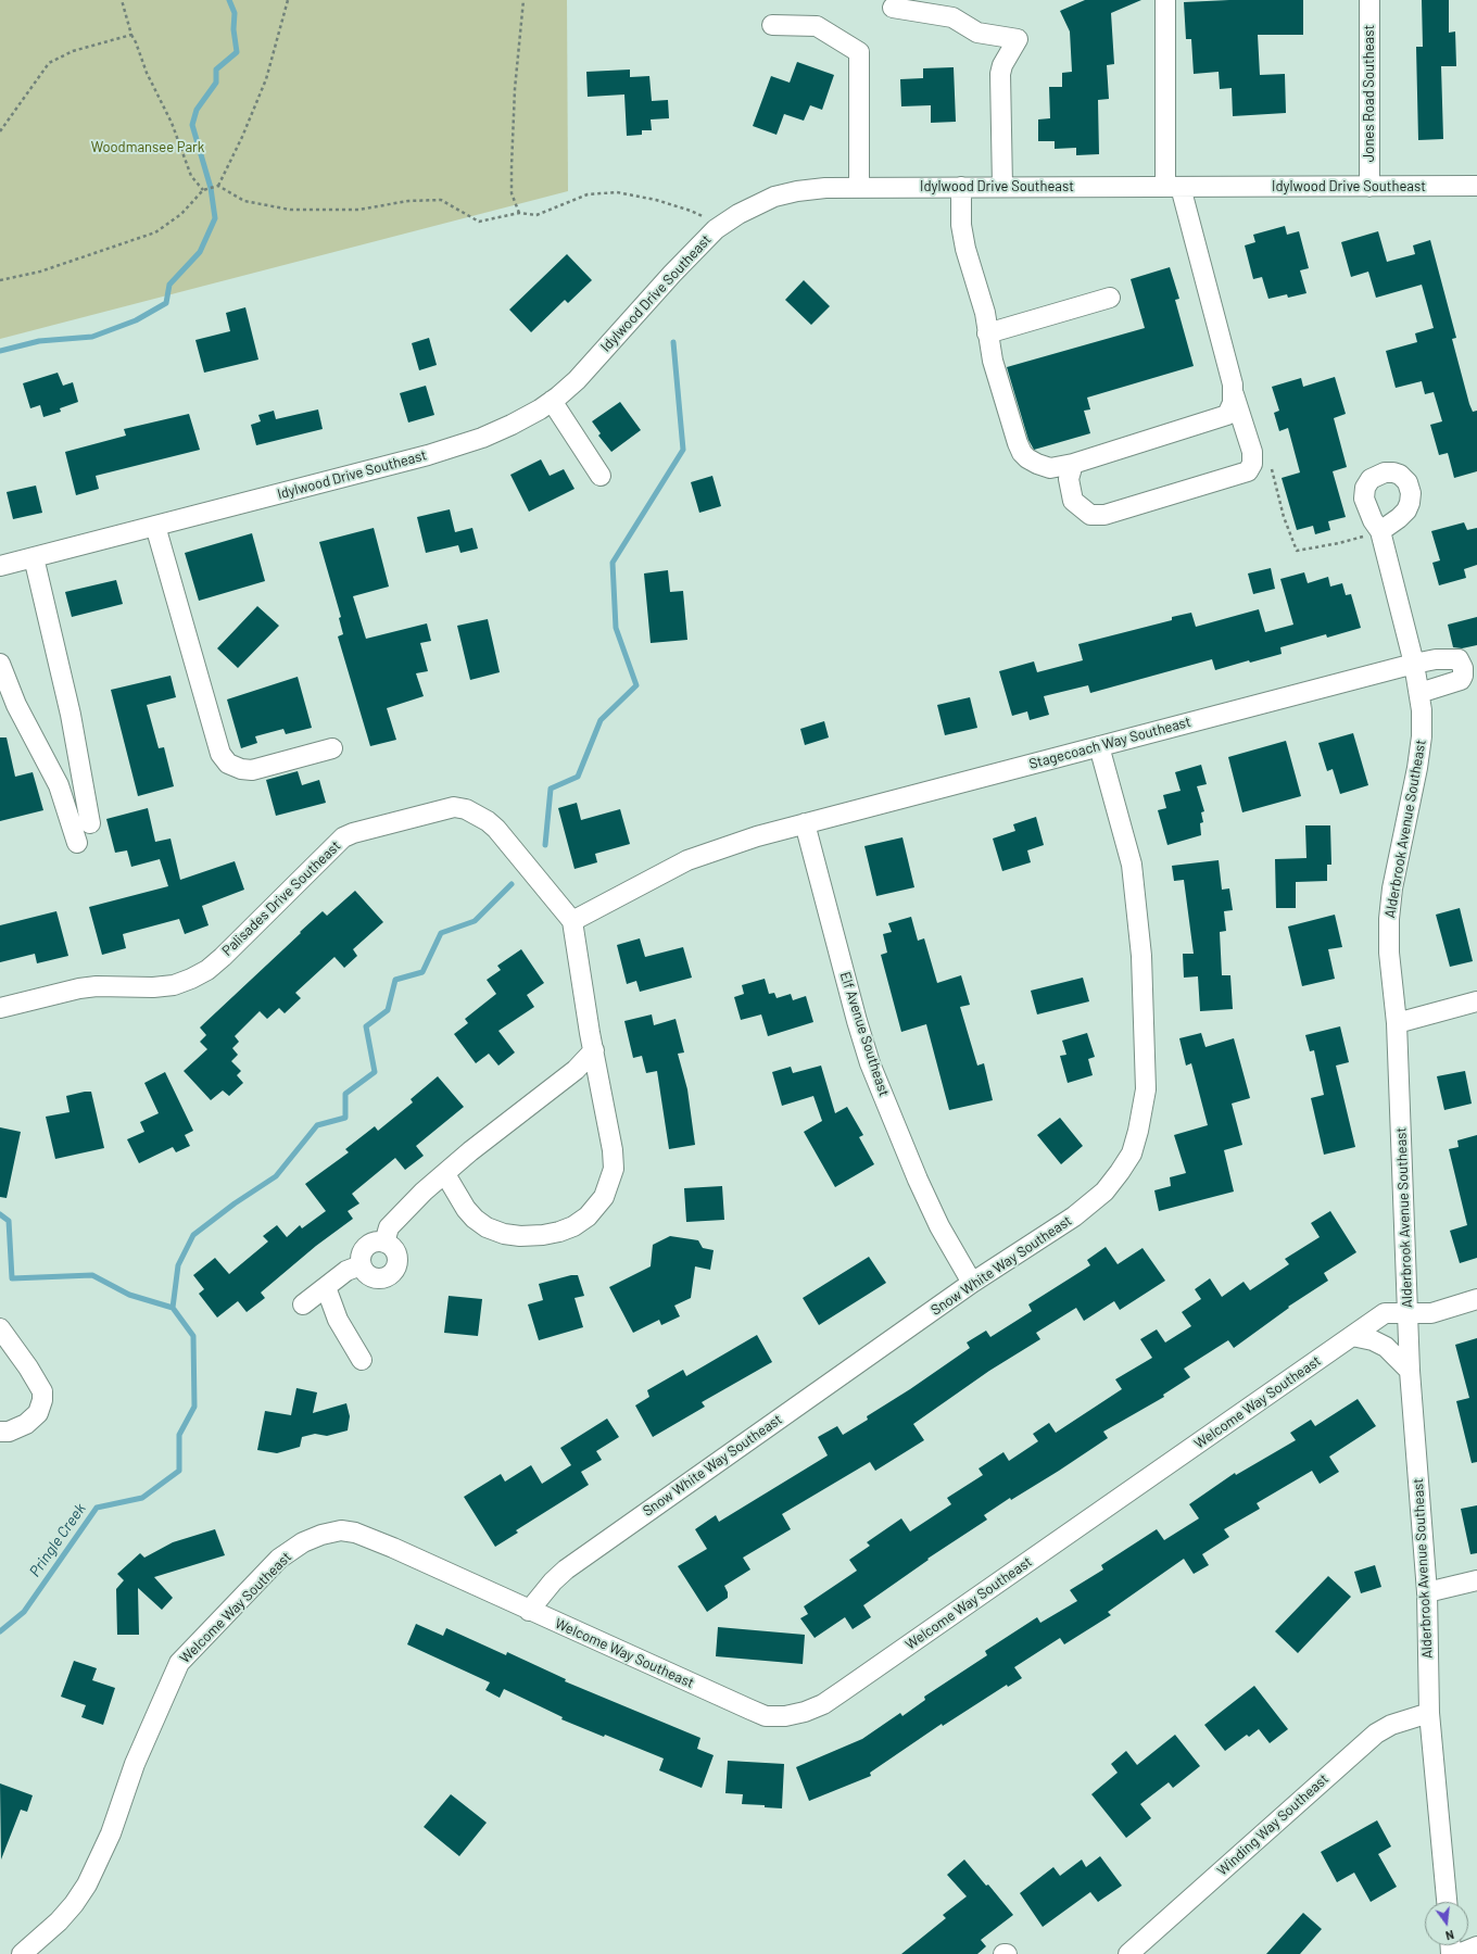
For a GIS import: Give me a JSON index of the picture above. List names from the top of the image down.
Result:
{
  "streets": {
    "street": [
      "Jones Road Southeast",
      "Idylwood Drive Southeast",
      "Stagecoach Way Southeast",
      "Alderbrook Avenue Southeast",
      "Palisades Drive Southeast",
      "Elf Avenue Southeast",
      "Snow White Way Southeast",
      "Welcome Way Southeast",
      "Winding Way Southeast"
    ]
  },
  "crossings": [
    ["Jones Road Southeast", "Idylwood Drive Southeast"],
    ["Stagecoach Way Southeast", "Alderbrook Avenue Southeast"],
    ["Stagecoach Way Southeast", "Palisades Drive Southeast"],
    ["Stagecoach Way Southeast", "Elf Avenue Southeast"],
    ["Stagecoach Way Southeast", "Snow White Way Southeast"],
    ["Alderbrook Avenue Southeast", "Welcome Way Southeast"],
    ["Alderbrook Avenue Southeast", "Winding Way Southeast"],
    ["Elf Avenue Southeast", "Snow White Way Southeast"],
    ["Snow White Way Southeast", "Welcome Way Southeast"]
  ],
  "water": ["Pringle Creek"],
  "parks": ["Woodmansee Park"],
  "north": "bottom"
}
